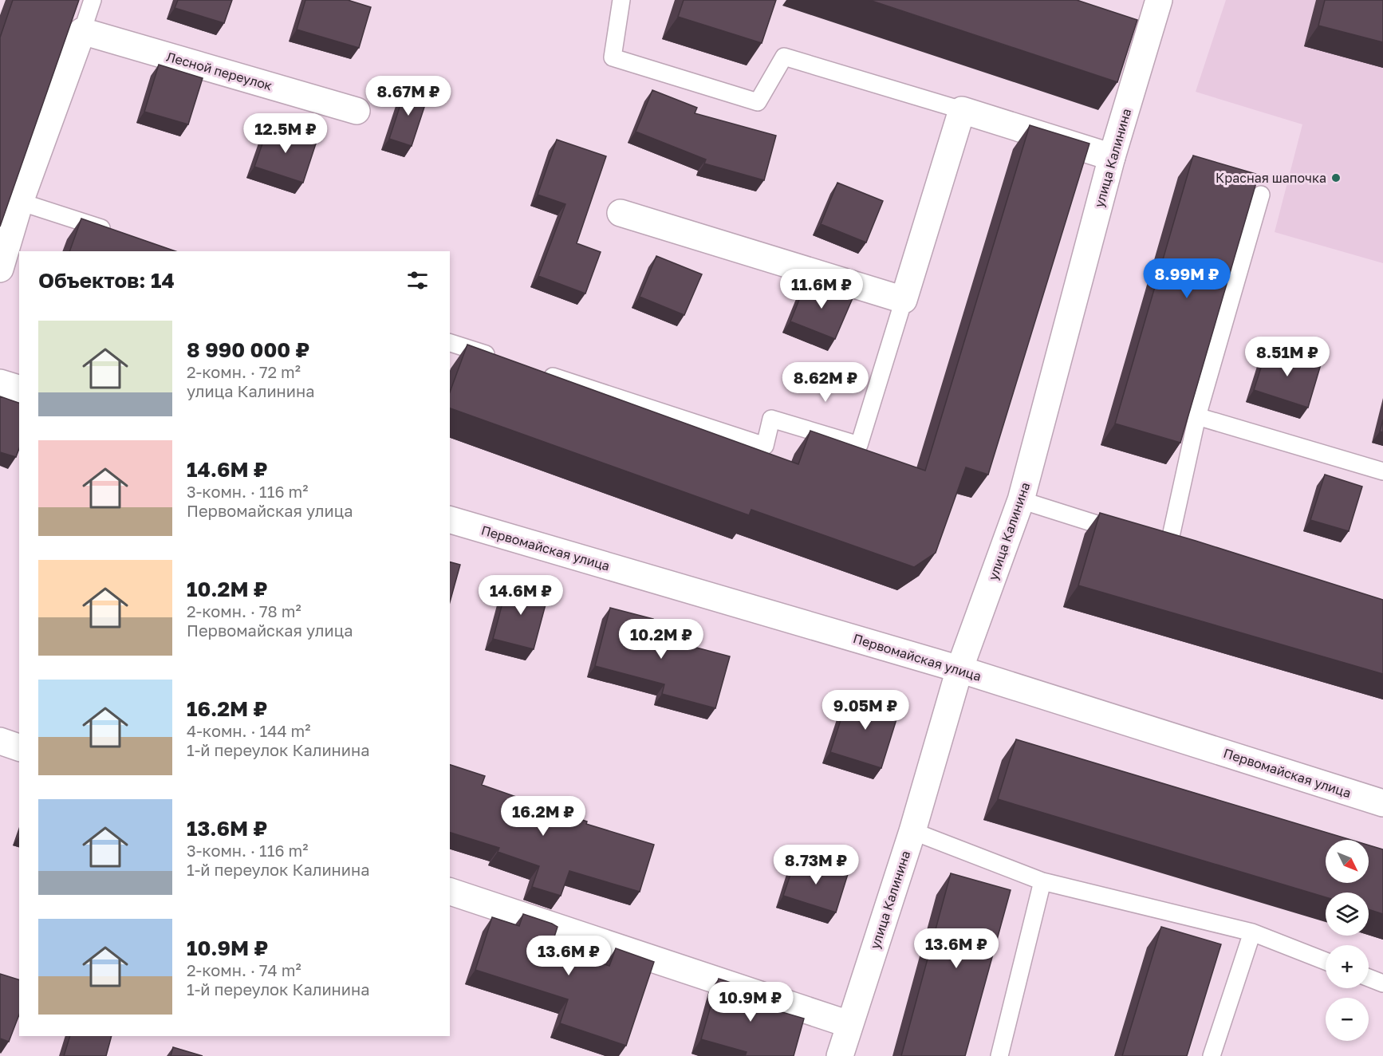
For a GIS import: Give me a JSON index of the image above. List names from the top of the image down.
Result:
{
  "streets": {
    "street": ["Лесной переулок", "улица Калинина", "Первомайская улица"]
  },
  "crossings": [
    ["улица Калинина", "Первомайская улица"]
  ],
  "places": ["Красная шапочка"],
  "north": "bottom right",
  "page": {
    "price": [
      "8.67M ₽",
      "12.5M ₽",
      "8.99M ₽",
      "11.6M ₽",
      "8.51M ₽",
      "8.62M ₽",
      "14.6M ₽",
      "10.2M ₽",
      "9.05M ₽",
      "16.2M ₽",
      "8.73M ₽",
      "13.6M ₽",
      "13.6M ₽",
      "10.9M ₽"
    ],
    "heading": "Объектов: 14",
    "list": [
      {
        "name": "8 990 000 ₽",
        "note": "2-комн. · 72 m² · улица Калинина"
      },
      {
        "name": "14.6M ₽",
        "note": "3-комн. · 116 m² · Первомайская улица"
      },
      {
        "name": "10.2M ₽",
        "note": "2-комн. · 78 m² · Первомайская улица"
      },
      {
        "name": "16.2M ₽",
        "note": "4-комн. · 144 m² · 1-й переулок Калинина"
      },
      {
        "name": "13.6M ₽",
        "note": "3-комн. · 116 m² · 1-й переулок Калинина"
      },
      {
        "name": "10.9M ₽",
        "note": "2-комн. · 74 m² · 1-й переулок Калинина"
      }
    ],
    "map_buttons": ["+", "−"]
  }
}
